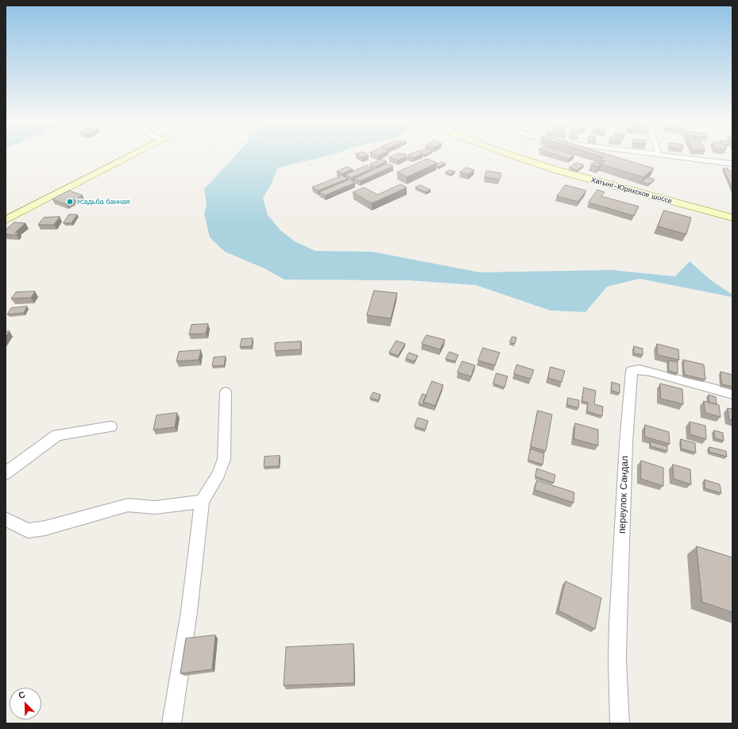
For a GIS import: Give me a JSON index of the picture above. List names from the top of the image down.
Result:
{
  "streets": {
    "main road": ["Хатынг-Юряхское шоссе"],
    "street": ["переулок Сандал"]
  },
  "places": ["Усадьба банная"],
  "north": "top left"
}
